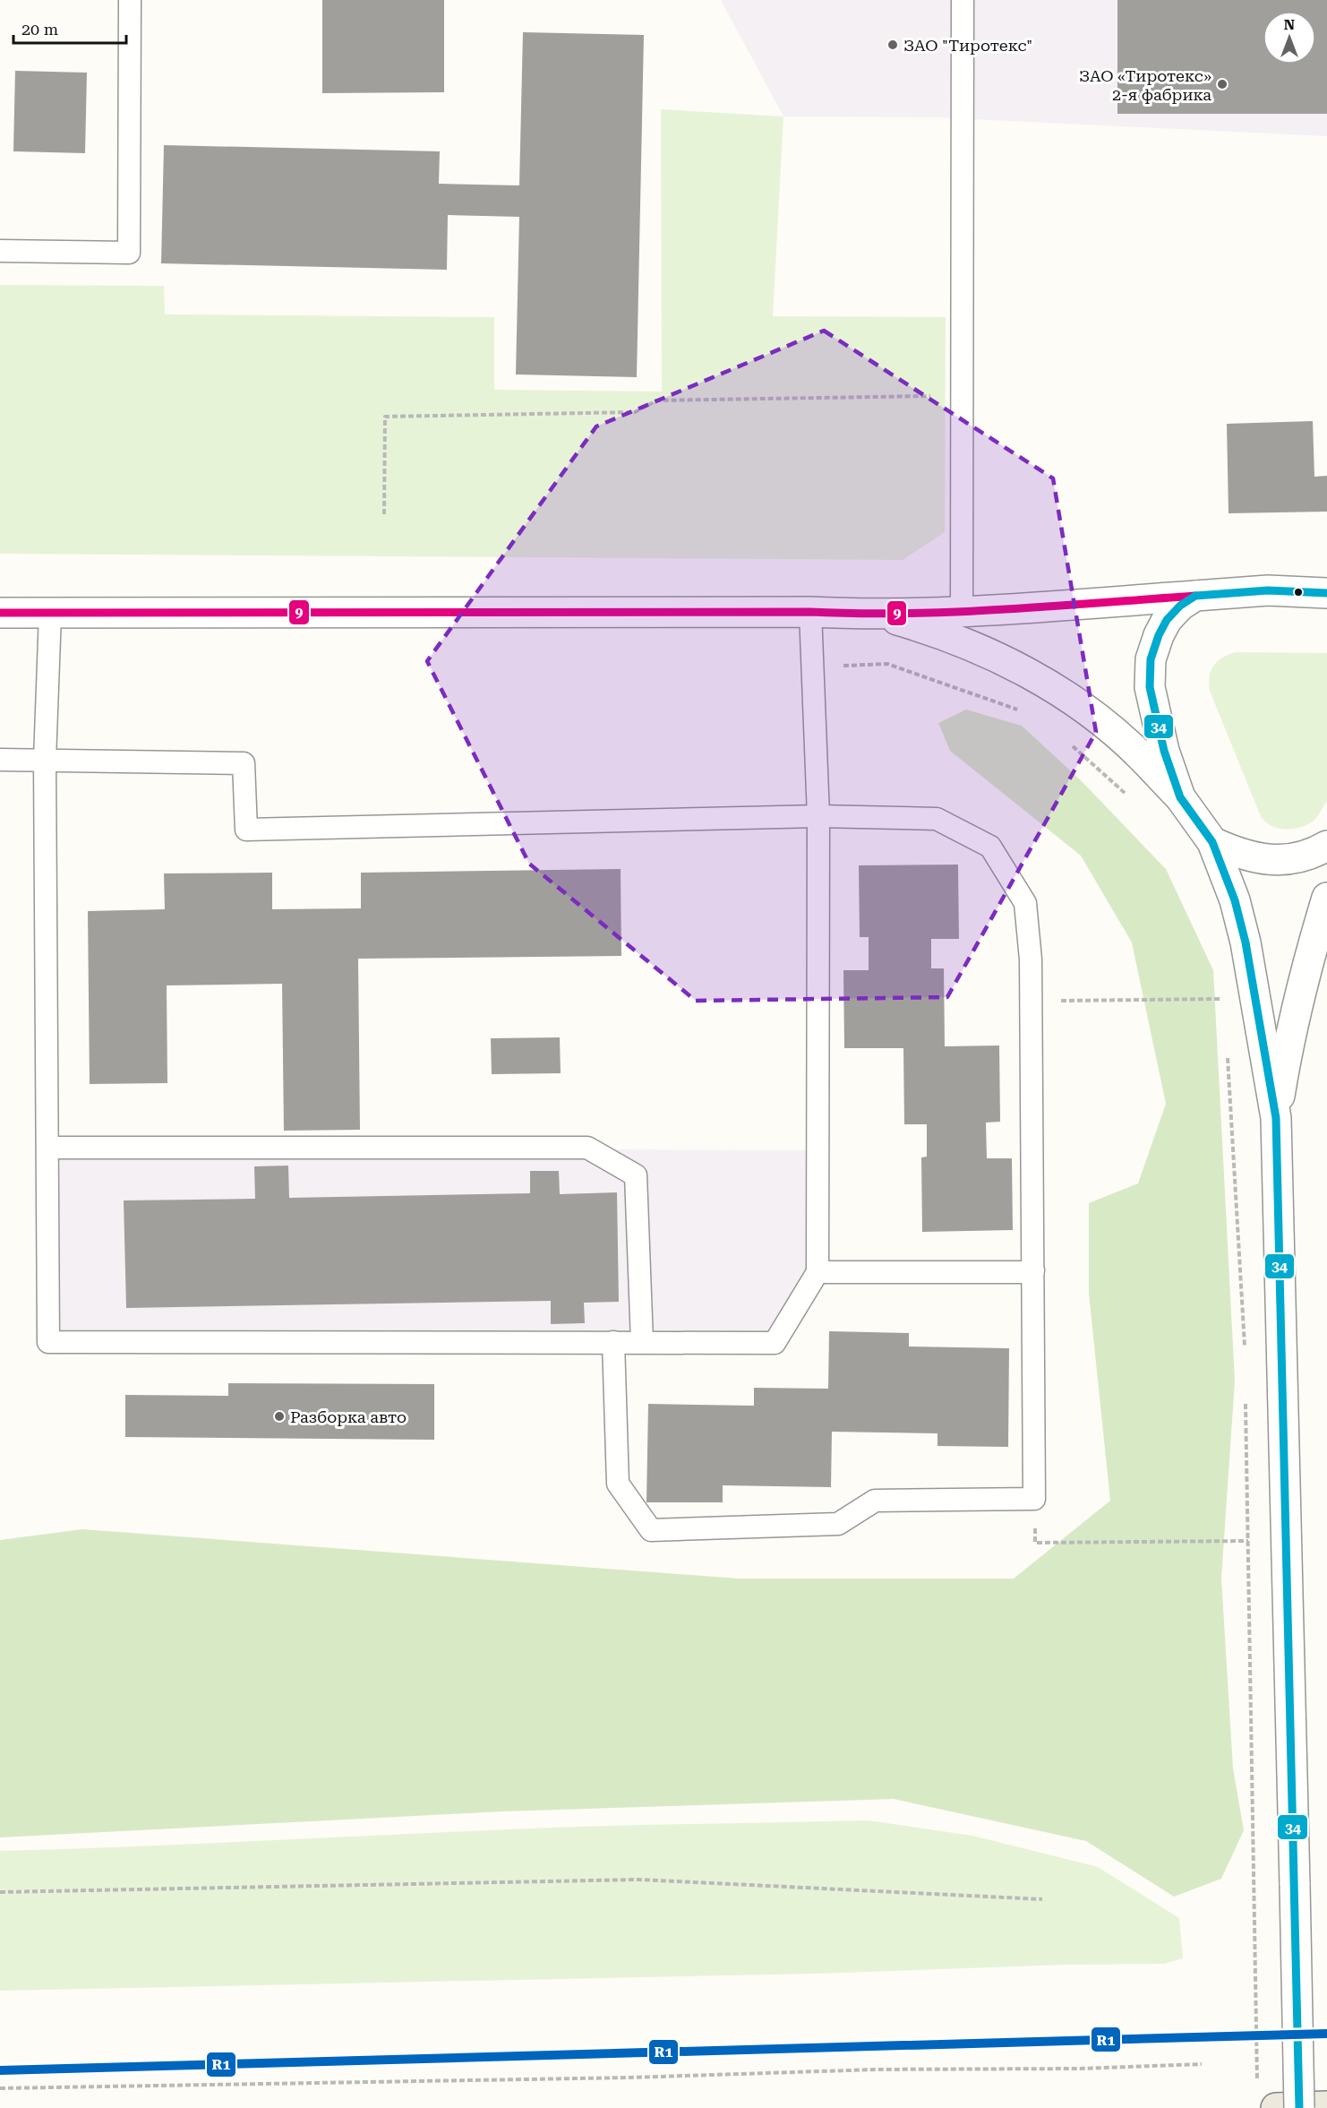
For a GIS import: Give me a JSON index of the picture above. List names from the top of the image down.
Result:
{
  "places": ["ЗАО \"Тиротекс\"", "ЗАО «Тиротекс» 2-я фабрика", "Разборка авто"],
  "lines": ["transit line 34", "transit line 9", "transit line R1"],
  "scale_bar": "20 m",
  "north": "top"
}
